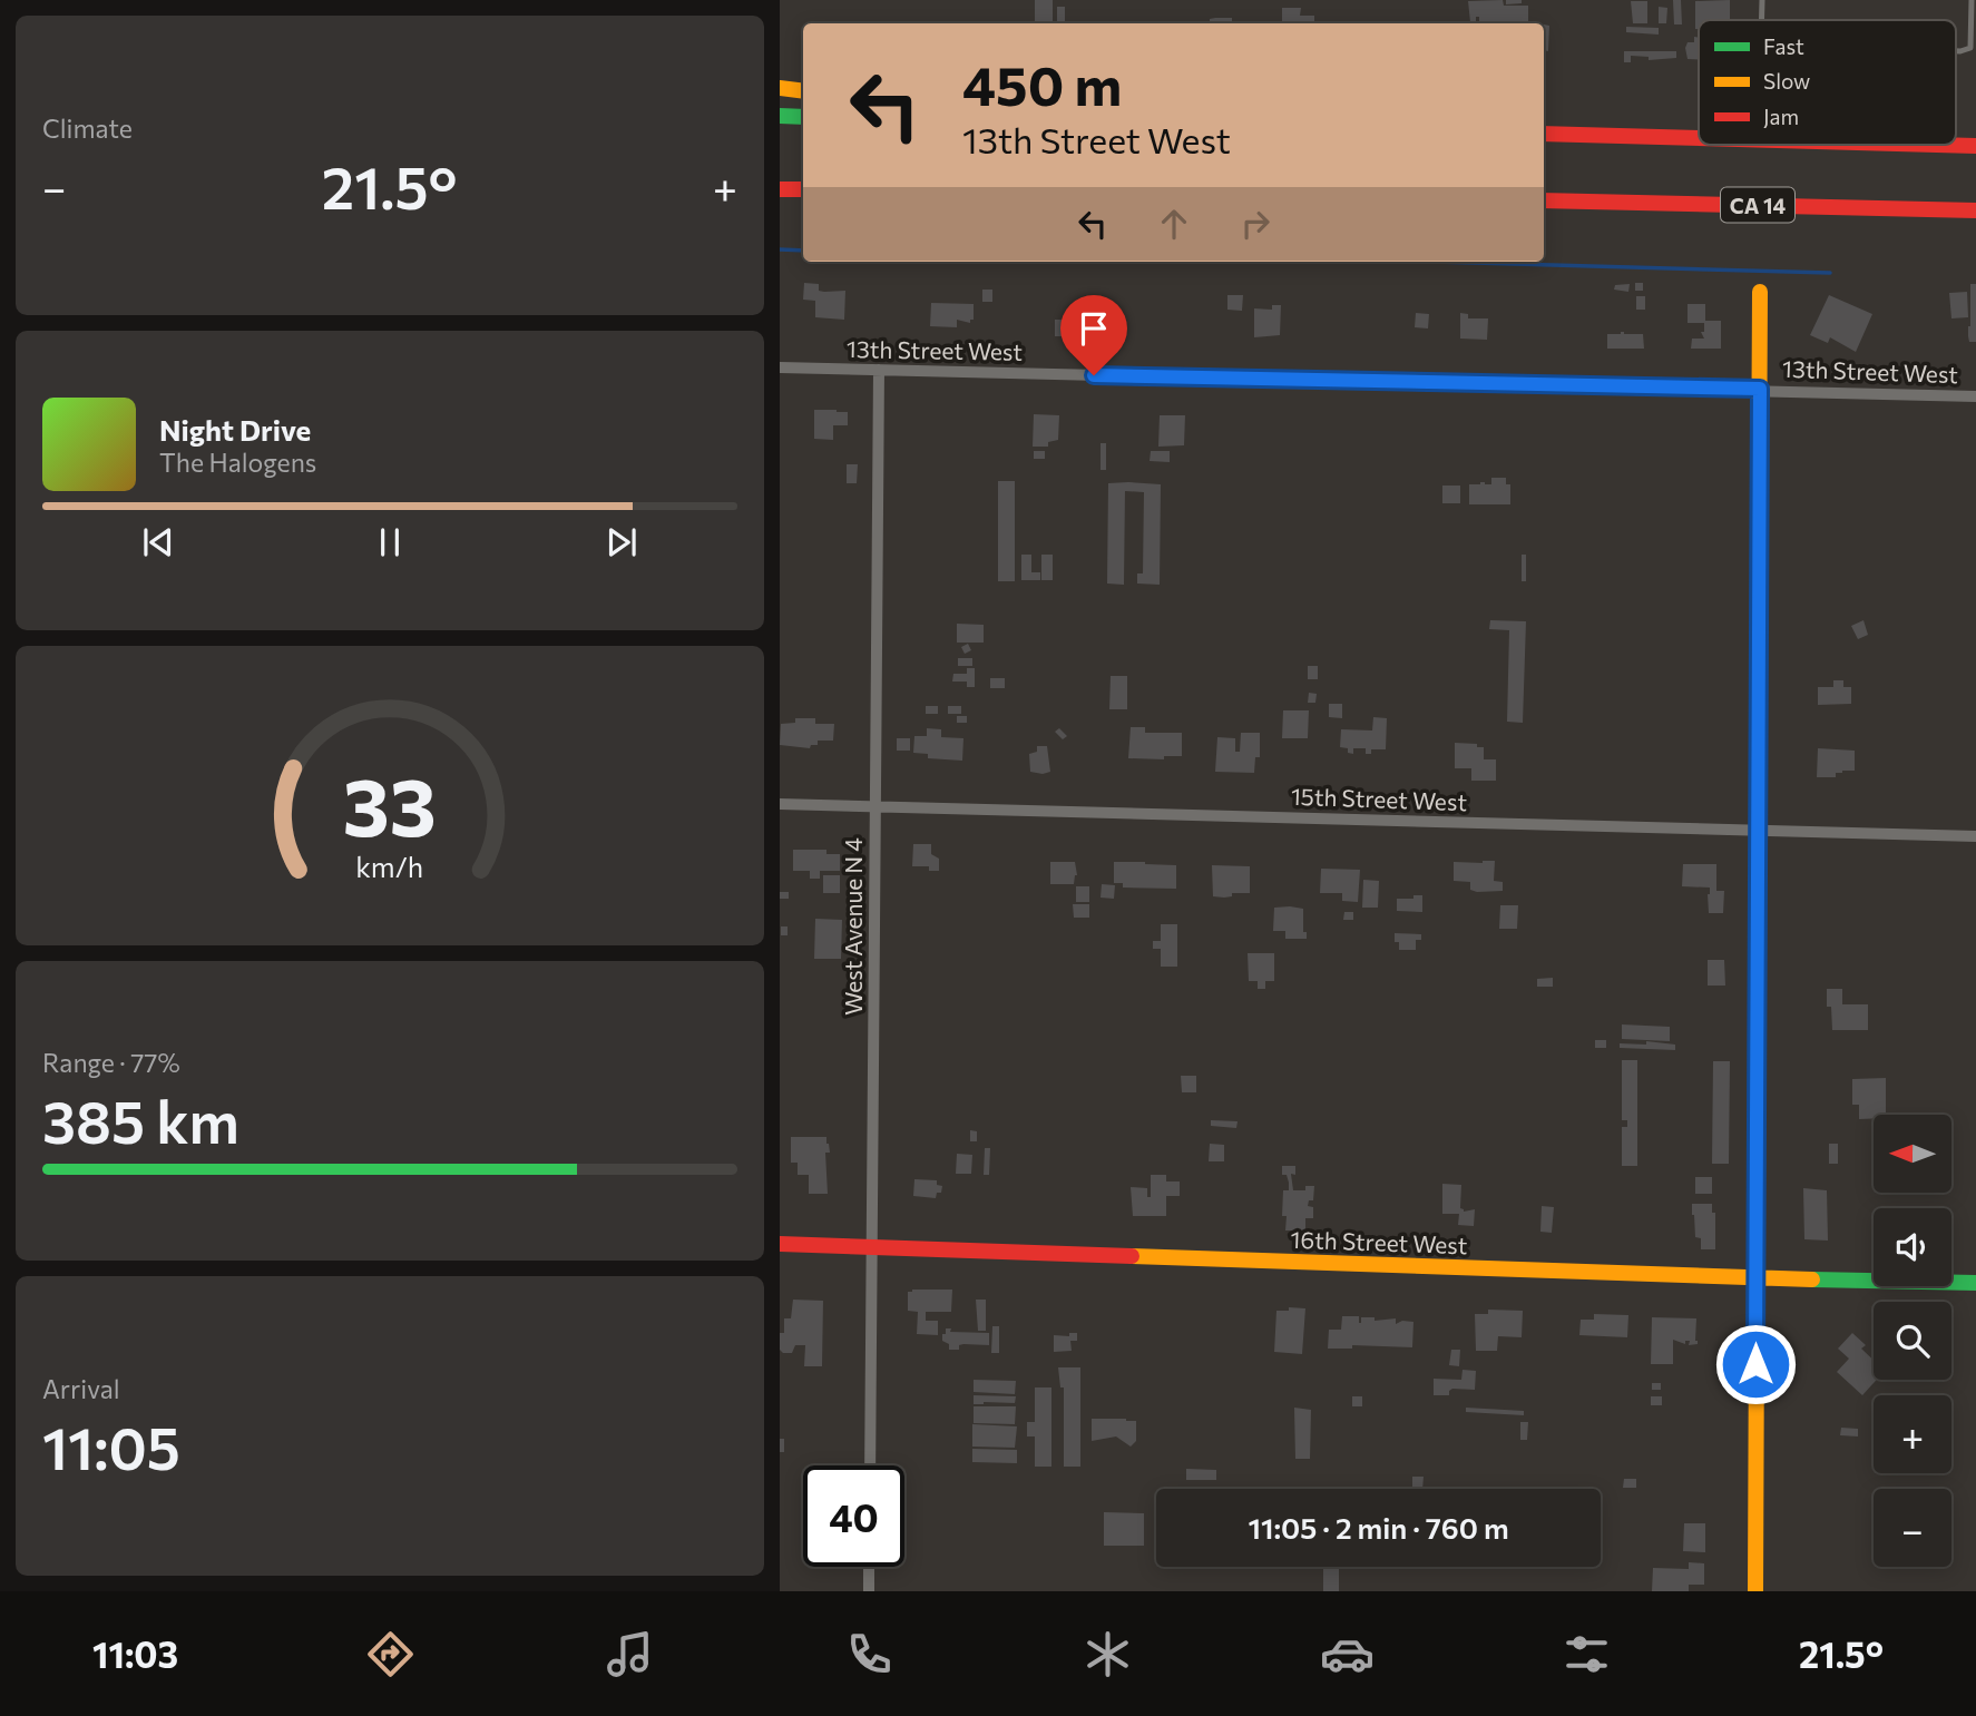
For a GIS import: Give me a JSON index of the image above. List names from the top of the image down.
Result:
{
  "streets": {
    "main road": ["CA 14", "16th Street West"],
    "street": ["13th Street West", "15th Street West", "West Avenue N 4"]
  },
  "crossings": [
    ["13th Street West", "West Avenue N 4"],
    ["15th Street West", "West Avenue N 4"],
    ["West Avenue N 4", "16th Street West"]
  ],
  "legend": ["Fast", "Slow", "Jam"],
  "north": "left",
  "page": {
    "tile": [
      "Climate",
      ["Range · 77%", "385 km"],
      ["Arrival", "11:05"]
    ],
    "turn": ["450 m", "13th Street West"],
    "heat": ["−", "21.5°", "+"],
    "song": ["Night Drive", "The Halogens"],
    "map_buttons": ["+", "−"],
    "limit": "40",
    "trip": "11:05 · 2 min · 760 m",
    "tabs": ["11:03", "21.5°"],
    "gauge": ["33", "km/h"]
  }
}
